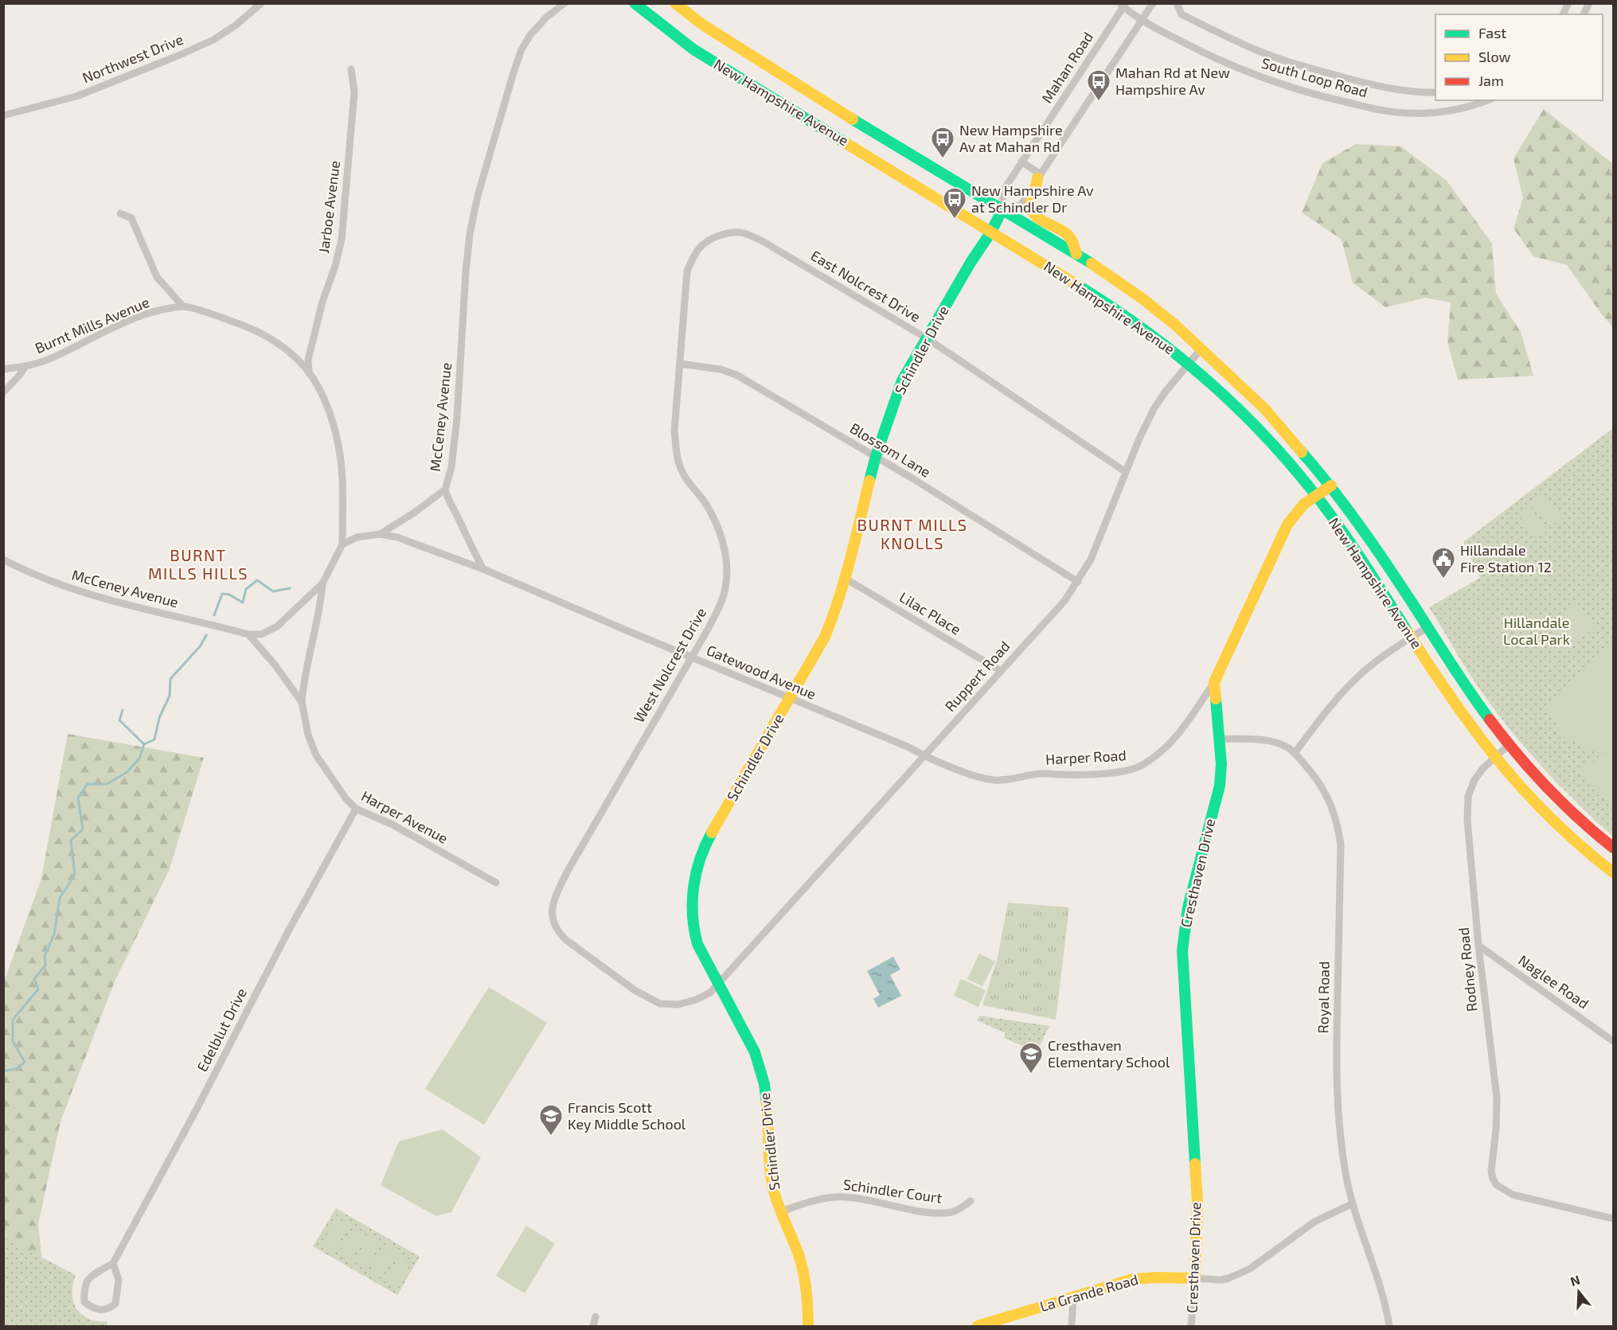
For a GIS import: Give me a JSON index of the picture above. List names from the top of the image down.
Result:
{
  "streets": {
    "main road": [
      "New Hampshire Avenue",
      "Schindler Drive",
      "Cresthaven Drive",
      "La Grande Road"
    ],
    "street": [
      "Northwest Drive",
      "Mahan Road",
      "South Loop Road",
      "Jarboe Avenue",
      "East Nolcrest Drive",
      "Burnt Mills Avenue",
      "McCeney Avenue",
      "Blossom Lane",
      "Lilac Place",
      "West Nolcrest Drive",
      "Gatewood Avenue",
      "Ruppert Road",
      "Harper Road",
      "Harper Avenue",
      "Rodney Road",
      "Naglee Road",
      "Royal Road",
      "Edelblut Drive",
      "Schindler Court"
    ]
  },
  "crossings": [
    ["Mahan Road", "South Loop Road"],
    ["Mahan Road", "New Hampshire Avenue"],
    ["Mahan Road", "Schindler Drive"],
    ["New Hampshire Avenue", "Schindler Drive"],
    ["New Hampshire Avenue", "Ruppert Road"],
    ["New Hampshire Avenue", "Cresthaven Drive"],
    ["New Hampshire Avenue", "Rodney Road"],
    ["Jarboe Avenue", "Burnt Mills Avenue"],
    ["East Nolcrest Drive", "Schindler Drive"],
    ["East Nolcrest Drive", "West Nolcrest Drive"],
    ["East Nolcrest Drive", "Ruppert Road"],
    ["Burnt Mills Avenue", "McCeney Avenue"],
    ["Schindler Drive", "Blossom Lane"],
    ["Schindler Drive", "Lilac Place"],
    ["Schindler Drive", "West Nolcrest Drive"],
    ["Schindler Drive", "Gatewood Avenue"],
    ["Schindler Drive", "Ruppert Road"],
    ["Schindler Drive", "Schindler Court"],
    ["McCeney Avenue", "Gatewood Avenue"],
    ["McCeney Avenue", "Harper Avenue"],
    ["Blossom Lane", "West Nolcrest Drive"],
    ["Blossom Lane", "Ruppert Road"],
    ["Lilac Place", "Ruppert Road"],
    ["West Nolcrest Drive", "Gatewood Avenue"],
    ["West Nolcrest Drive", "Ruppert Road"],
    ["Gatewood Avenue", "Ruppert Road"],
    ["Gatewood Avenue", "Harper Road"],
    ["Ruppert Road", "Harper Road"],
    ["Harper Road", "Cresthaven Drive"],
    ["Harper Avenue", "Edelblut Drive"],
    ["Cresthaven Drive", "Royal Road"],
    ["Cresthaven Drive", "La Grande Road"],
    ["Rodney Road", "Naglee Road"],
    ["Royal Road", "La Grande Road"]
  ],
  "districts": ["BURNT MILLS KNOLLS", "BURNT MILLS HILLS"],
  "parks": ["Hillandale Local Park"],
  "places": {
    "bus stop": ["Mahan Rd at New Hampshire Av", "New Hampshire Av at Mahan Rd", "New Hampshire Av at Schindler Dr"],
    "public building": ["Hillandale Fire Station 12"],
    "school or university": ["Cresthaven Elementary School", "Francis Scott Key Middle School"]
  },
  "legend": ["Fast", "Slow", "Jam"],
  "north": "top"
}
